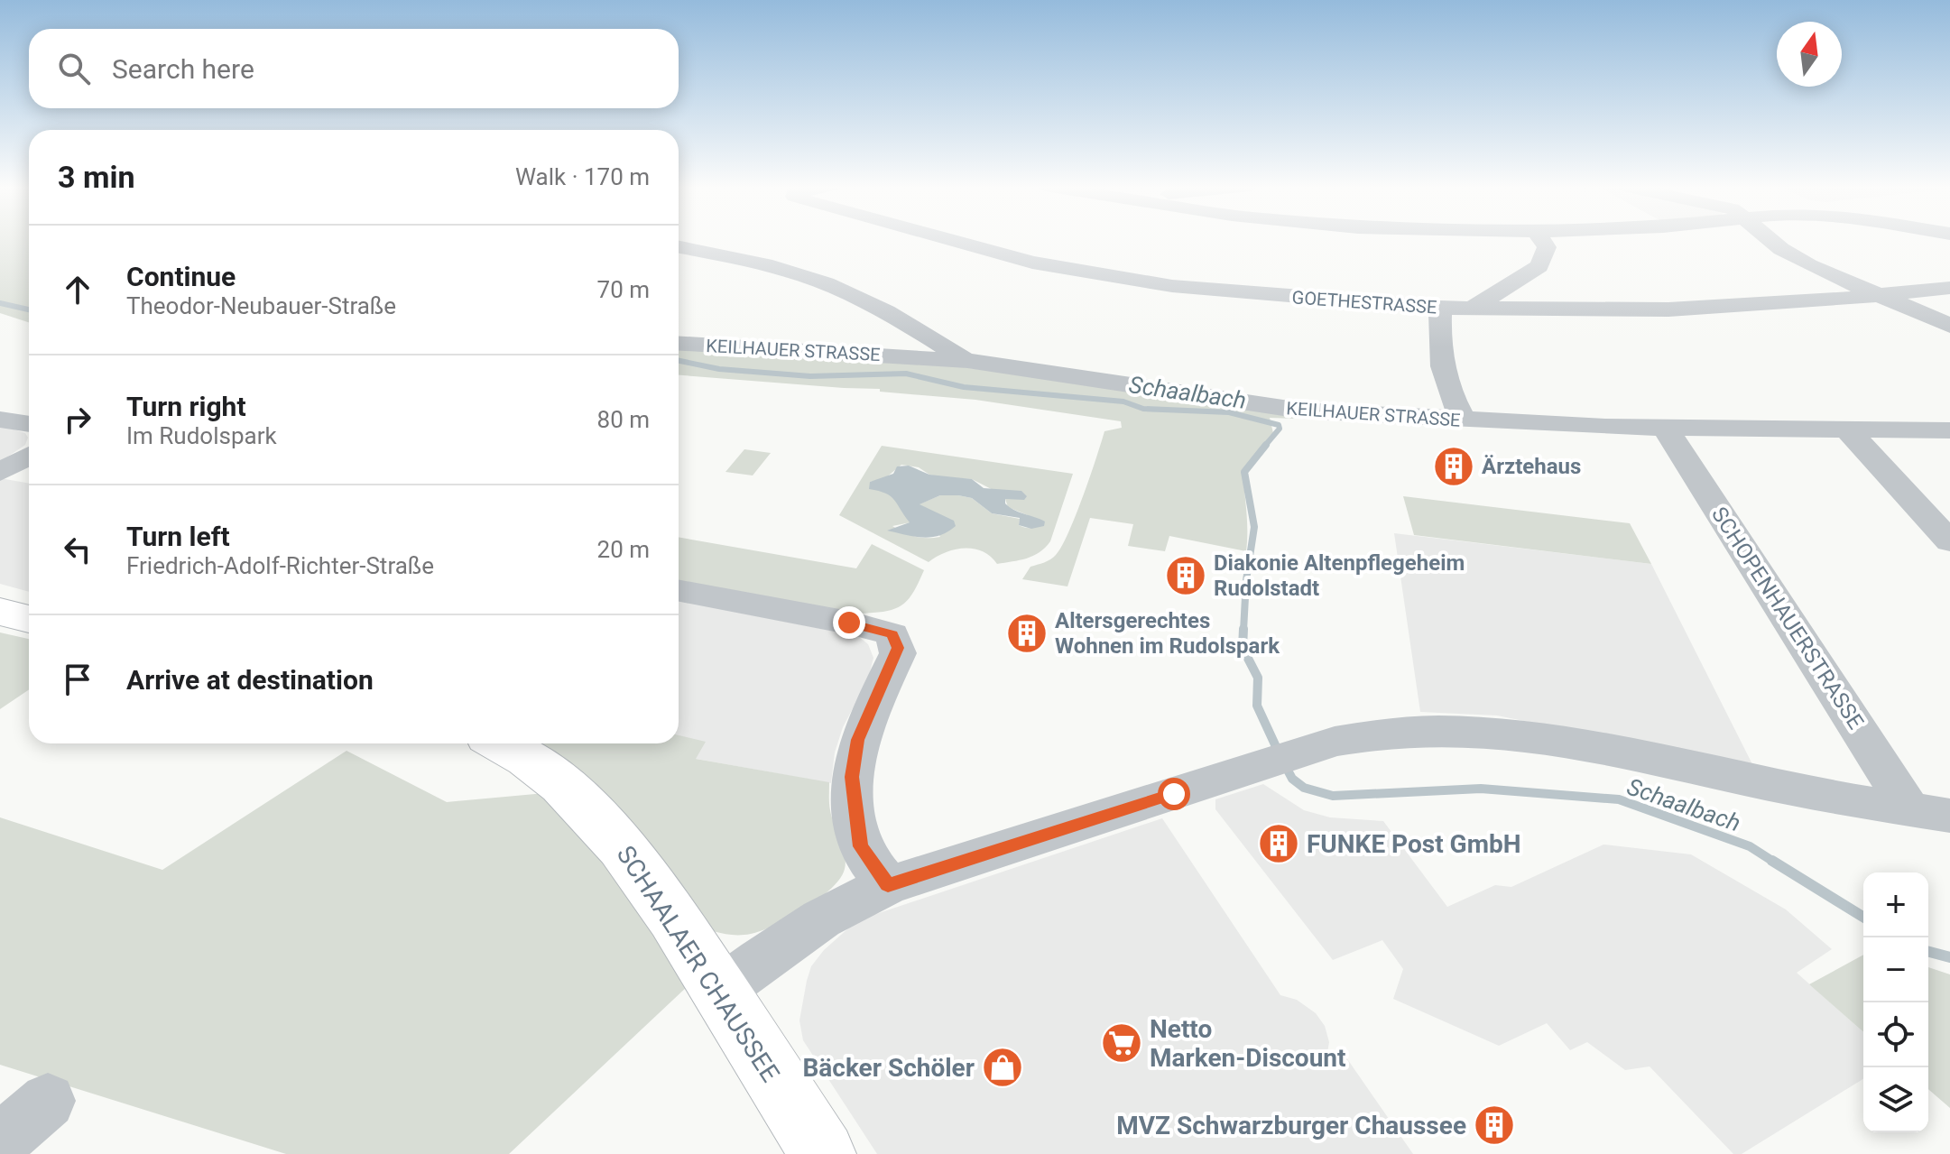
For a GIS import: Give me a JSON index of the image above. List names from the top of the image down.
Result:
{
  "streets": {
    "main road": ["SCHAALAER CHAUSSEE"],
    "street": ["GOETHESTRASSE", "KEILHAUER STRASSE", "SCHOPENHAUERSTRASSE"]
  },
  "crossings": [
    ["KEILHAUER STRASSE", "SCHOPENHAUERSTRASSE"]
  ],
  "water": ["Schaalbach"],
  "places": {
    "building": [
      "Ärztehaus",
      "Diakonie Altenpflegeheim Rudolstadt",
      "Altersgerechtes Wohnen im Rudolspark",
      "FUNKE Post GmbH",
      "MVZ Schwarzburger Chaussee"
    ],
    "supermarket": ["Netto Marken-Discount"],
    "shop": ["Bäcker Schöler"]
  },
  "north": "top",
  "page": {
    "search": "Search here",
    "heading": ["3 min", "Walk · 170 m"],
    "list": [
      ["Continue", "Theodor-Neubauer-Straße", "70 m"],
      ["Turn right", "Im Rudolspark", "80 m"],
      ["Turn left", "Friedrich-Adolf-Richter-Straße", "20 m"],
      "Arrive at destination"
    ],
    "map_buttons": ["+", "−"]
  }
}
